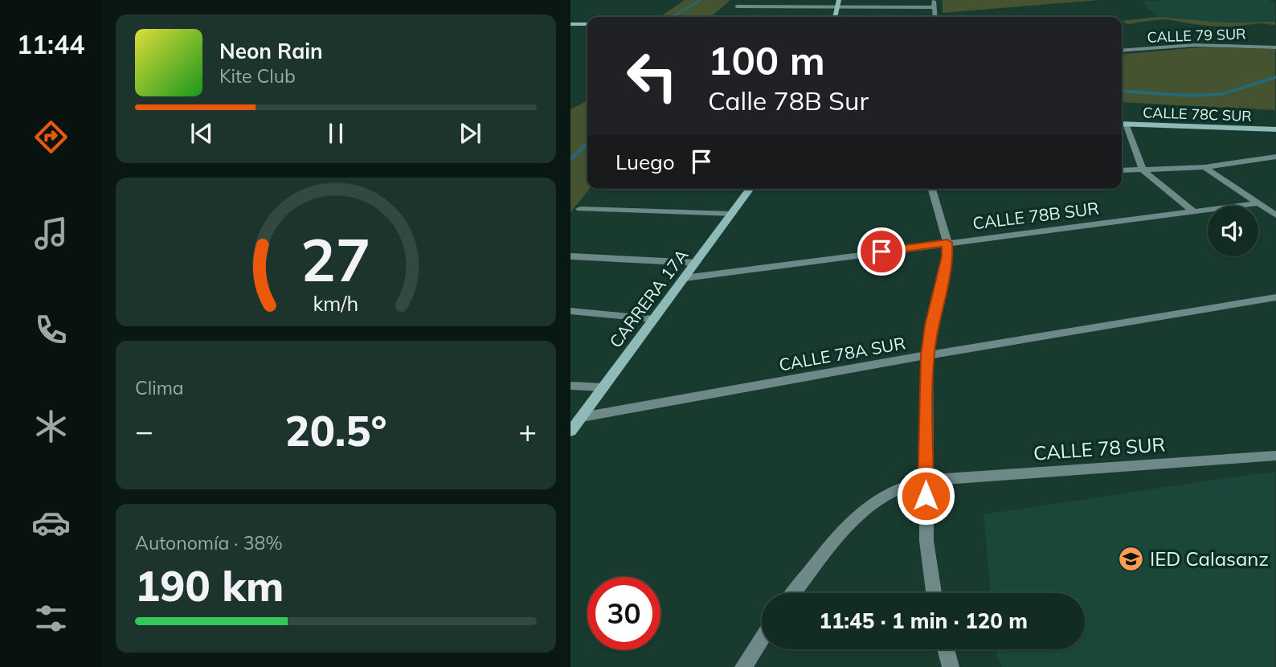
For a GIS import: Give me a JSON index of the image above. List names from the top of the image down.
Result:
{
  "streets": {
    "street": [
      "CALLE 79 SUR",
      "CALLE 78C SUR",
      "CALLE 78B SUR",
      "CARRERA 17A",
      "CALLE 78A SUR",
      "CALLE 78 SUR"
    ]
  },
  "crossings": [
    ["CALLE 78B SUR", "CARRERA 17A"],
    ["CARRERA 17A", "CALLE 78A SUR"]
  ],
  "places": {
    "school or university": ["IED Calasanz"]
  },
  "page": {
    "tabs": "11:44",
    "turn": ["100 m", "Calle 78B Sur"],
    "song": ["Neon Rain", "Kite Club"],
    "then": "Luego",
    "tile": [
      "Clima",
      ["Autonomía · 38%", "190 km"]
    ],
    "heat": ["−", "20.5°", "+"],
    "limit": "30",
    "trip": "11:45 · 1 min · 120 m",
    "gauge": ["27", "km/h"]
  }
}
